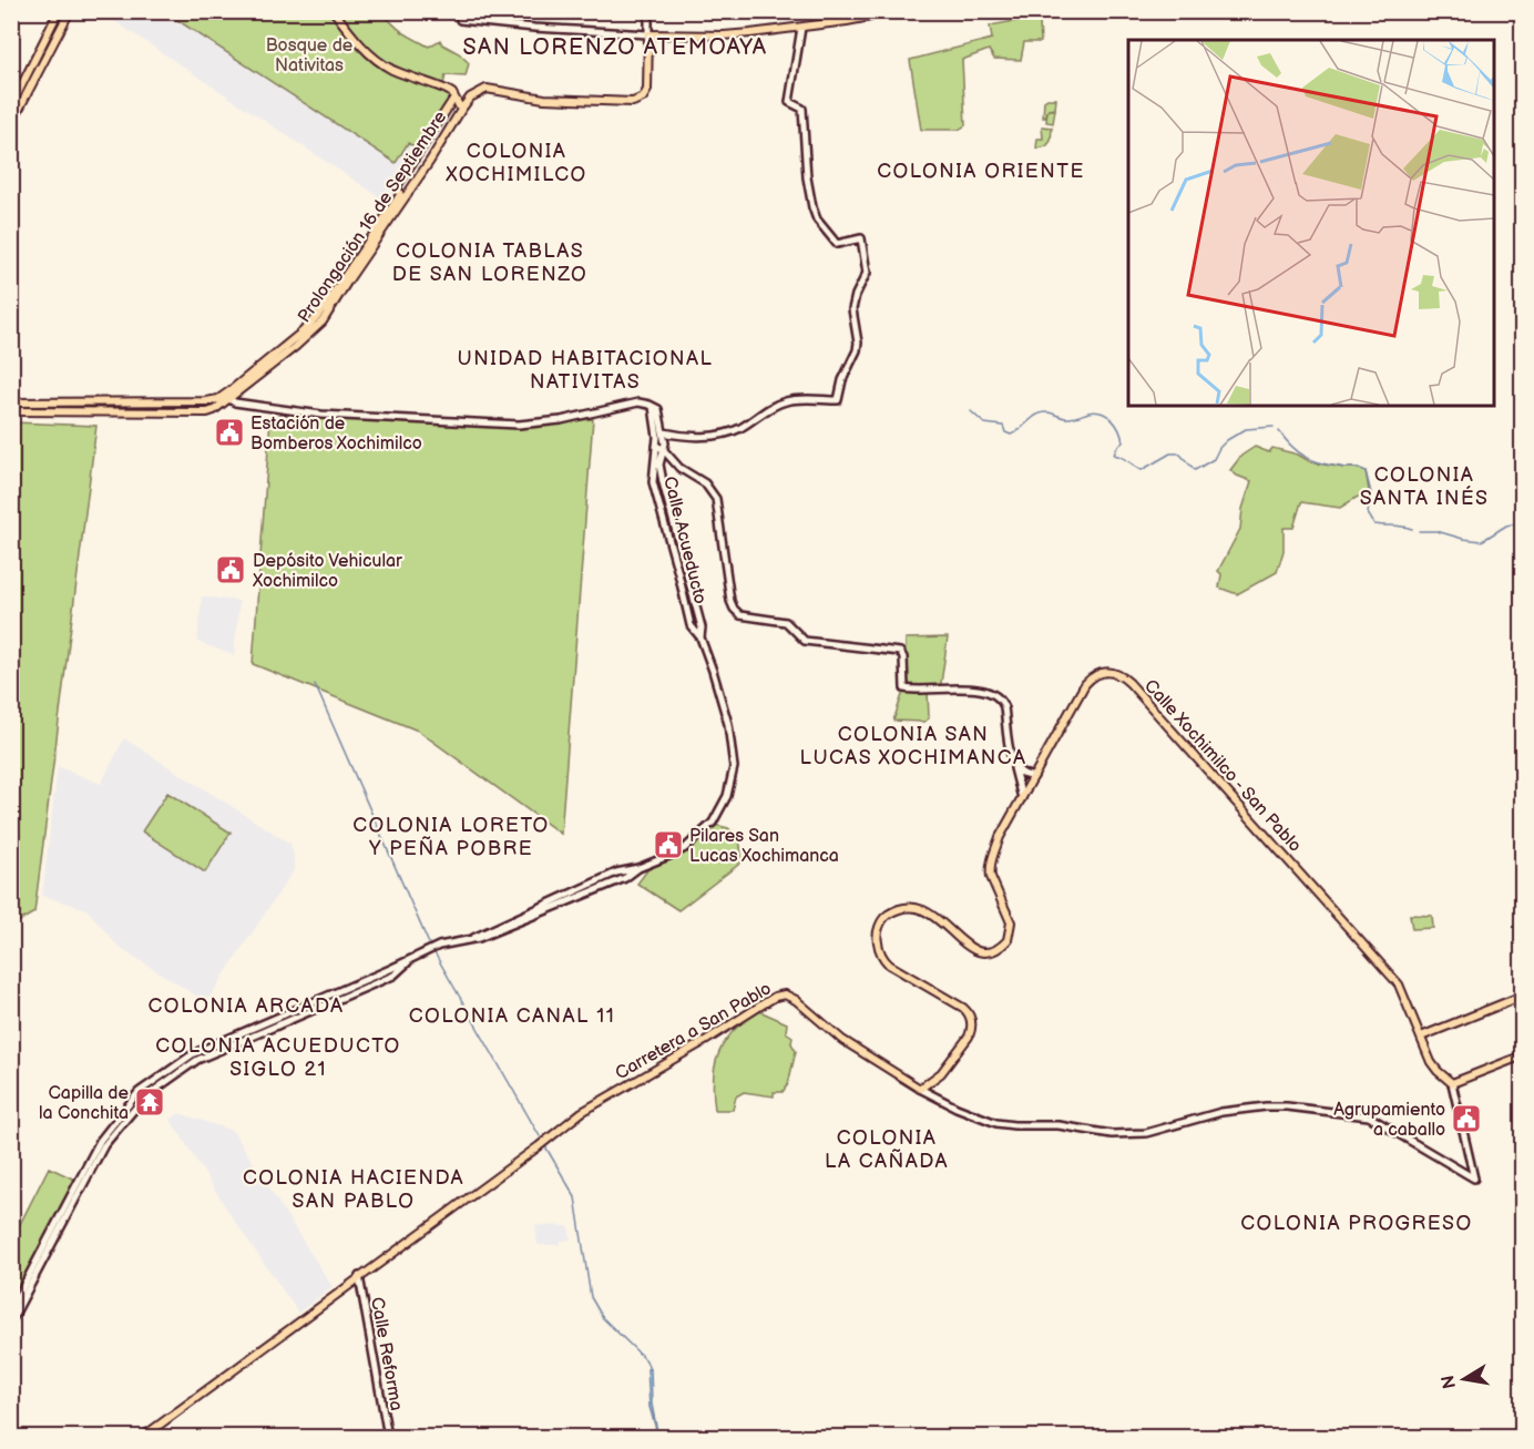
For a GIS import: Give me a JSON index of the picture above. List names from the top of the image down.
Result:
{
  "streets": {
    "main road": ["Prolongación 16 de Septiembre", "Calle Xochimilco - San Pablo", "Carretera a San Pablo"],
    "street": ["Calle Acueducto", "Calle Reforma"]
  },
  "crossings": [
    ["Prolongación 16 de Septiembre", "Calle Acueducto"],
    ["Carretera a San Pablo", "Calle Reforma"]
  ],
  "districts": [
    "SAN LORENZO ATEMOAYA",
    "COLONIA XOCHIMILCO",
    "COLONIA ORIENTE",
    "COLONIA TABLAS DE SAN LORENZO",
    "UNIDAD HABITACIONAL NATIVITAS",
    "COLONIA SANTA INÉS",
    "COLONIA SAN LUCAS XOCHIMANCA",
    "COLONIA LORETO Y PEÑA POBRE",
    "COLONIA ARCADA",
    "COLONIA CANAL 11",
    "COLONIA ACUEDUCTO SIGLO 21",
    "COLONIA LA CAÑADA",
    "COLONIA HACIENDA SAN PABLO",
    "COLONIA PROGRESO"
  ],
  "parks": ["Bosque de Nativitas"],
  "places": {
    "public building": [
      "Estación de Bomberos Xochimilco",
      "Depósito Vehicular Xochimilco",
      "Pilares San Lucas Xochimanca",
      "Agrupamiento a caballo"
    ],
    "temple": ["Capilla de la Conchita"]
  },
  "north": "left"
}
